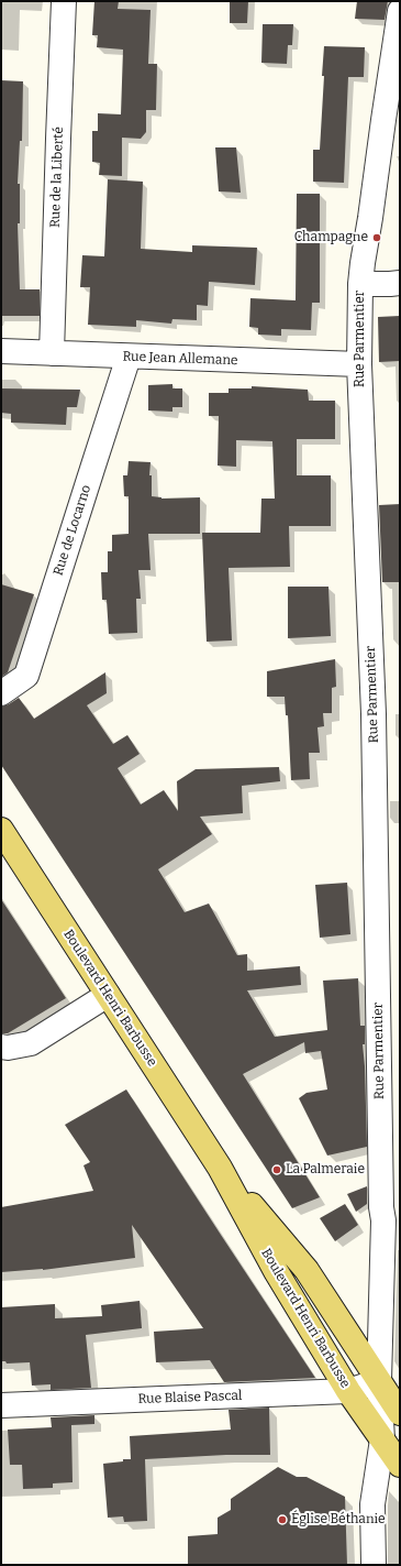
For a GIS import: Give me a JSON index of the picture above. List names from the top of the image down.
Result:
{
  "streets": {
    "main road": ["Boulevard Henri Barbusse"],
    "street": [
      "Rue de la Liberté",
      "Rue Parmentier",
      "Rue Jean Allemane",
      "Rue de Locarno",
      "Rue Blaise Pascal"
    ]
  },
  "crossings": [
    ["Rue de la Liberté", "Rue Jean Allemane"],
    ["Rue Parmentier", "Rue Jean Allemane"],
    ["Rue Parmentier", "Boulevard Henri Barbusse"],
    ["Rue Parmentier", "Rue Blaise Pascal"],
    ["Rue Jean Allemane", "Rue de Locarno"],
    ["Boulevard Henri Barbusse", "Rue Blaise Pascal"]
  ],
  "places": ["Champagne", "La Palmeraie", "Église Béthanie"]
}
